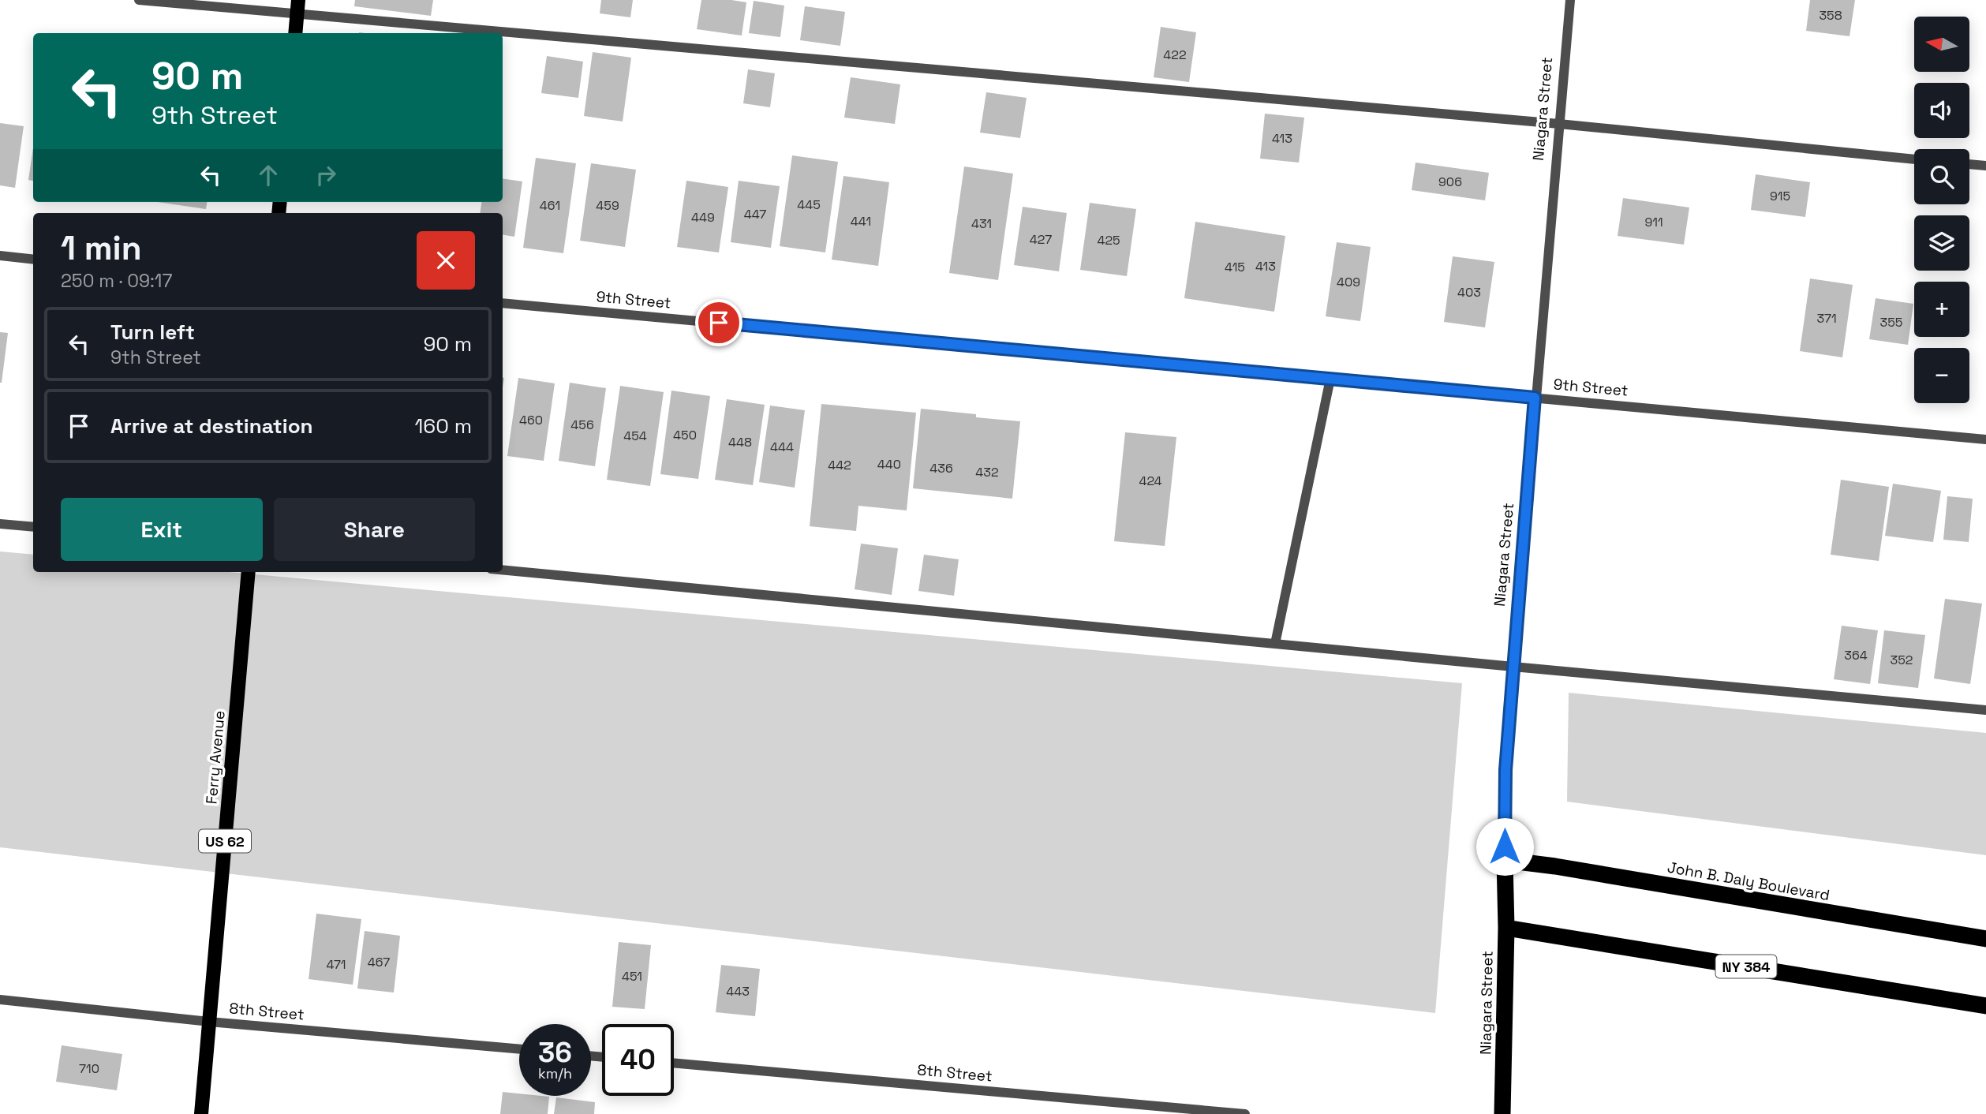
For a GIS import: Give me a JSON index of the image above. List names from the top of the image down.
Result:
{
  "streets": {
    "highway": ["Niagara Street", "John B. Daly Boulevard", "NY 384"],
    "main road": ["Ferry Avenue", "US 62"],
    "street": ["9th Street", "8th Street"]
  },
  "crossings": [
    ["Niagara Street", "9th Street"],
    ["Niagara Street", "John B. Daly Boulevard"],
    ["Niagara Street", "NY 384"],
    ["Ferry Avenue", "8th Street"]
  ],
  "house_numbers": [
    "358",
    "422",
    "413",
    "906",
    "915",
    "445",
    "461",
    "459",
    "447",
    "449",
    "441",
    "911",
    "431",
    "427",
    "425",
    "413",
    "415",
    "409",
    "403",
    "371",
    "355",
    "460",
    "456",
    "450",
    "454",
    "448",
    "444",
    "440",
    "442",
    "436",
    "432",
    "424",
    "364",
    "352",
    "467",
    "471",
    "451",
    "443",
    "710"
  ],
  "north": "left",
  "page": {
    "map_buttons": ["+", "−"],
    "turn": ["90 m", "9th Street"],
    "heading": ["1 min", "250 m · 09:17"],
    "list": [
      {
        "name": "Turn left",
        "note": "9th Street",
        "value": "90 m"
      },
      {
        "name": "Arrive at destination",
        "value": "160 m"
      }
    ],
    "buttons": ["Exit", "Share"],
    "speed": "36 km/h",
    "limit": "40"
  }
}
